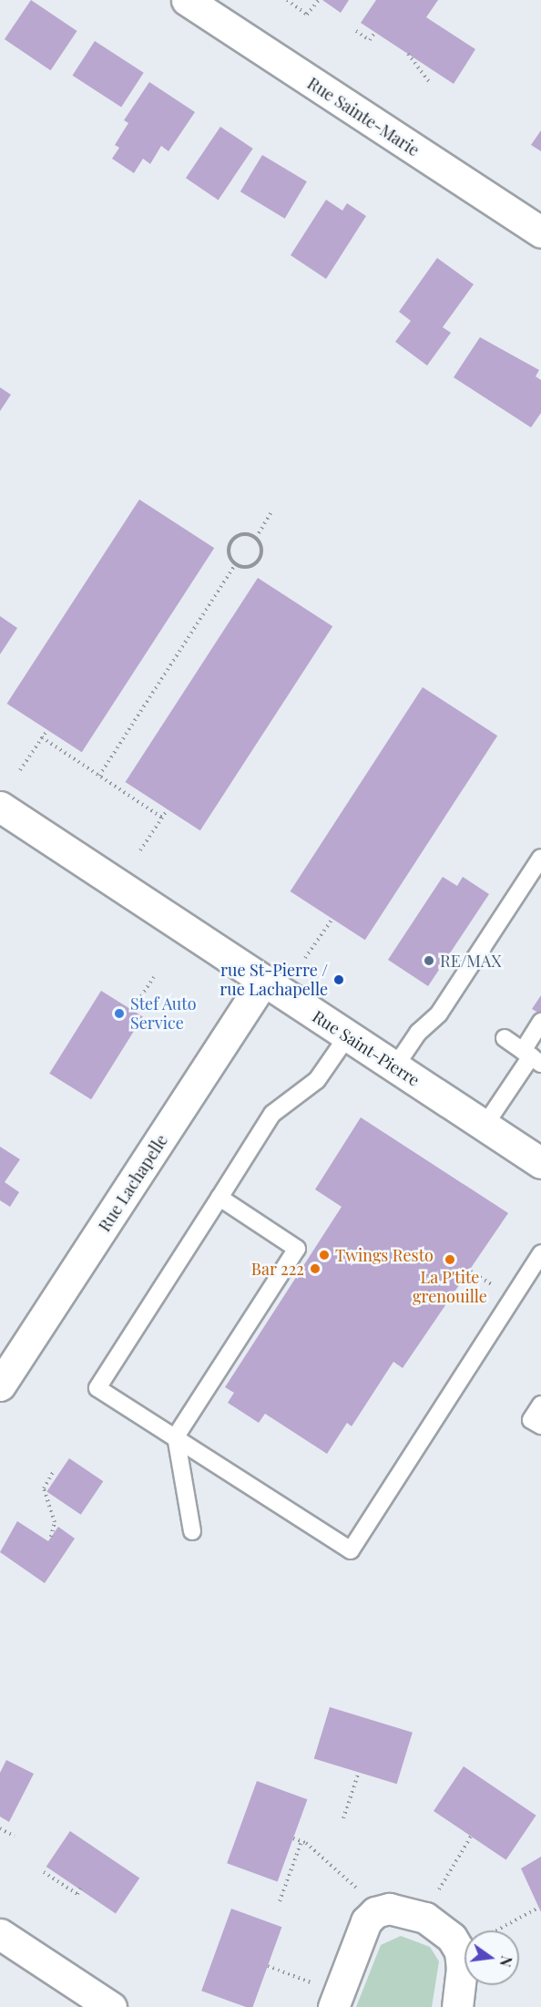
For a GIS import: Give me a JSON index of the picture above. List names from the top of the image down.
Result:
{
  "streets": {
    "street": ["Rue Sainte-Marie", "Rue Saint-Pierre", "Rue Lachapelle"]
  },
  "crossings": [
    ["Rue Saint-Pierre", "Rue Lachapelle"]
  ],
  "places": [
    "RE/MAX",
    "rue St-Pierre / rue Lachapelle",
    "Stef Auto Service",
    "Twings Resto",
    "La P'tite grenouille",
    "Bar 222"
  ],
  "north": "right"
}
